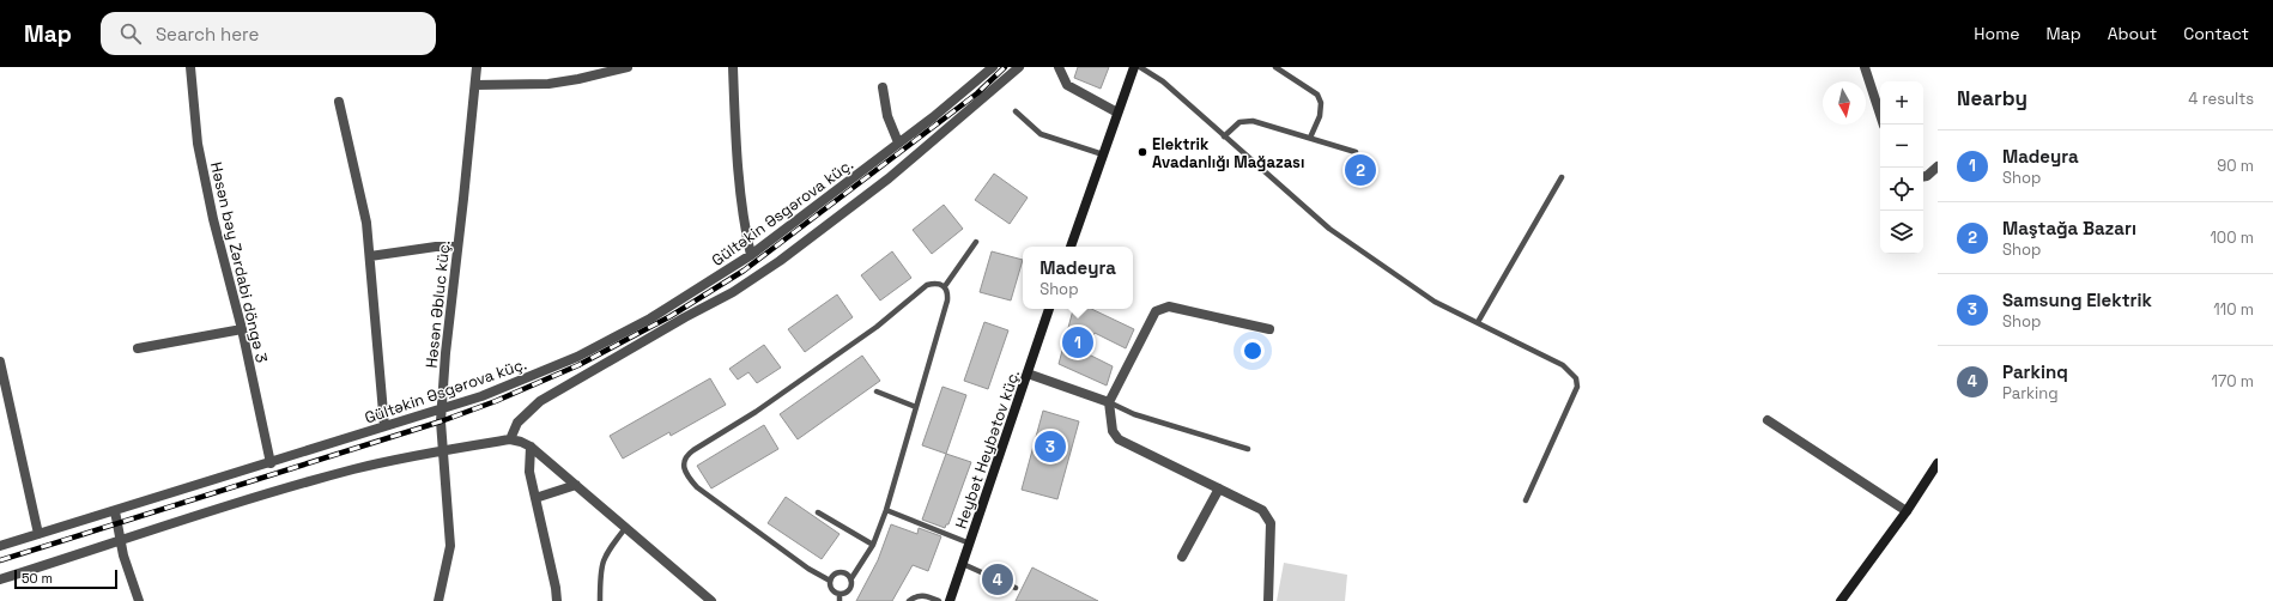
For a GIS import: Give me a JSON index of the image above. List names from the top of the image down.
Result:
{
  "streets": {
    "main road": ["Heybət Heybətov küç."],
    "street": ["Gültəkin Əsgərova küç.", "Həsən bəy Zərdabi döngə 3", "Həsən Əbluc küç."]
  },
  "crossings": [
    ["Gültəkin Əsgərova küç.", "Həsən bəy Zərdabi döngə 3"],
    ["Gültəkin Əsgərova küç.", "Həsən Əbluc küç."]
  ],
  "places": ["Elektrik Avadanlığı Mağazası"],
  "scale_bar": "50 m",
  "north": "bottom",
  "page": {
    "header": "Map",
    "search": "Search here",
    "nav": [
      "Home",
      "Map",
      "About",
      "Contact"
    ],
    "heading": ["Nearby", "4 results"],
    "map_buttons": ["+", "−"],
    "list": [
      {
        "mark": "1",
        "name": "Madeyra",
        "note": "Shop",
        "value": "90 m"
      },
      {
        "mark": "2",
        "name": "Maştağa Bazarı",
        "note": "Shop",
        "value": "100 m"
      },
      {
        "mark": "3",
        "name": "Samsung Elektrik",
        "note": "Shop",
        "value": "110 m"
      },
      {
        "mark": "4",
        "name": "Parkinq",
        "note": "Parking",
        "value": "170 m"
      }
    ],
    "pins": [
      "2",
      "1",
      "3",
      "4"
    ],
    "popup": ["Madeyra", "Shop"],
    "scale": "50 m"
  }
}
